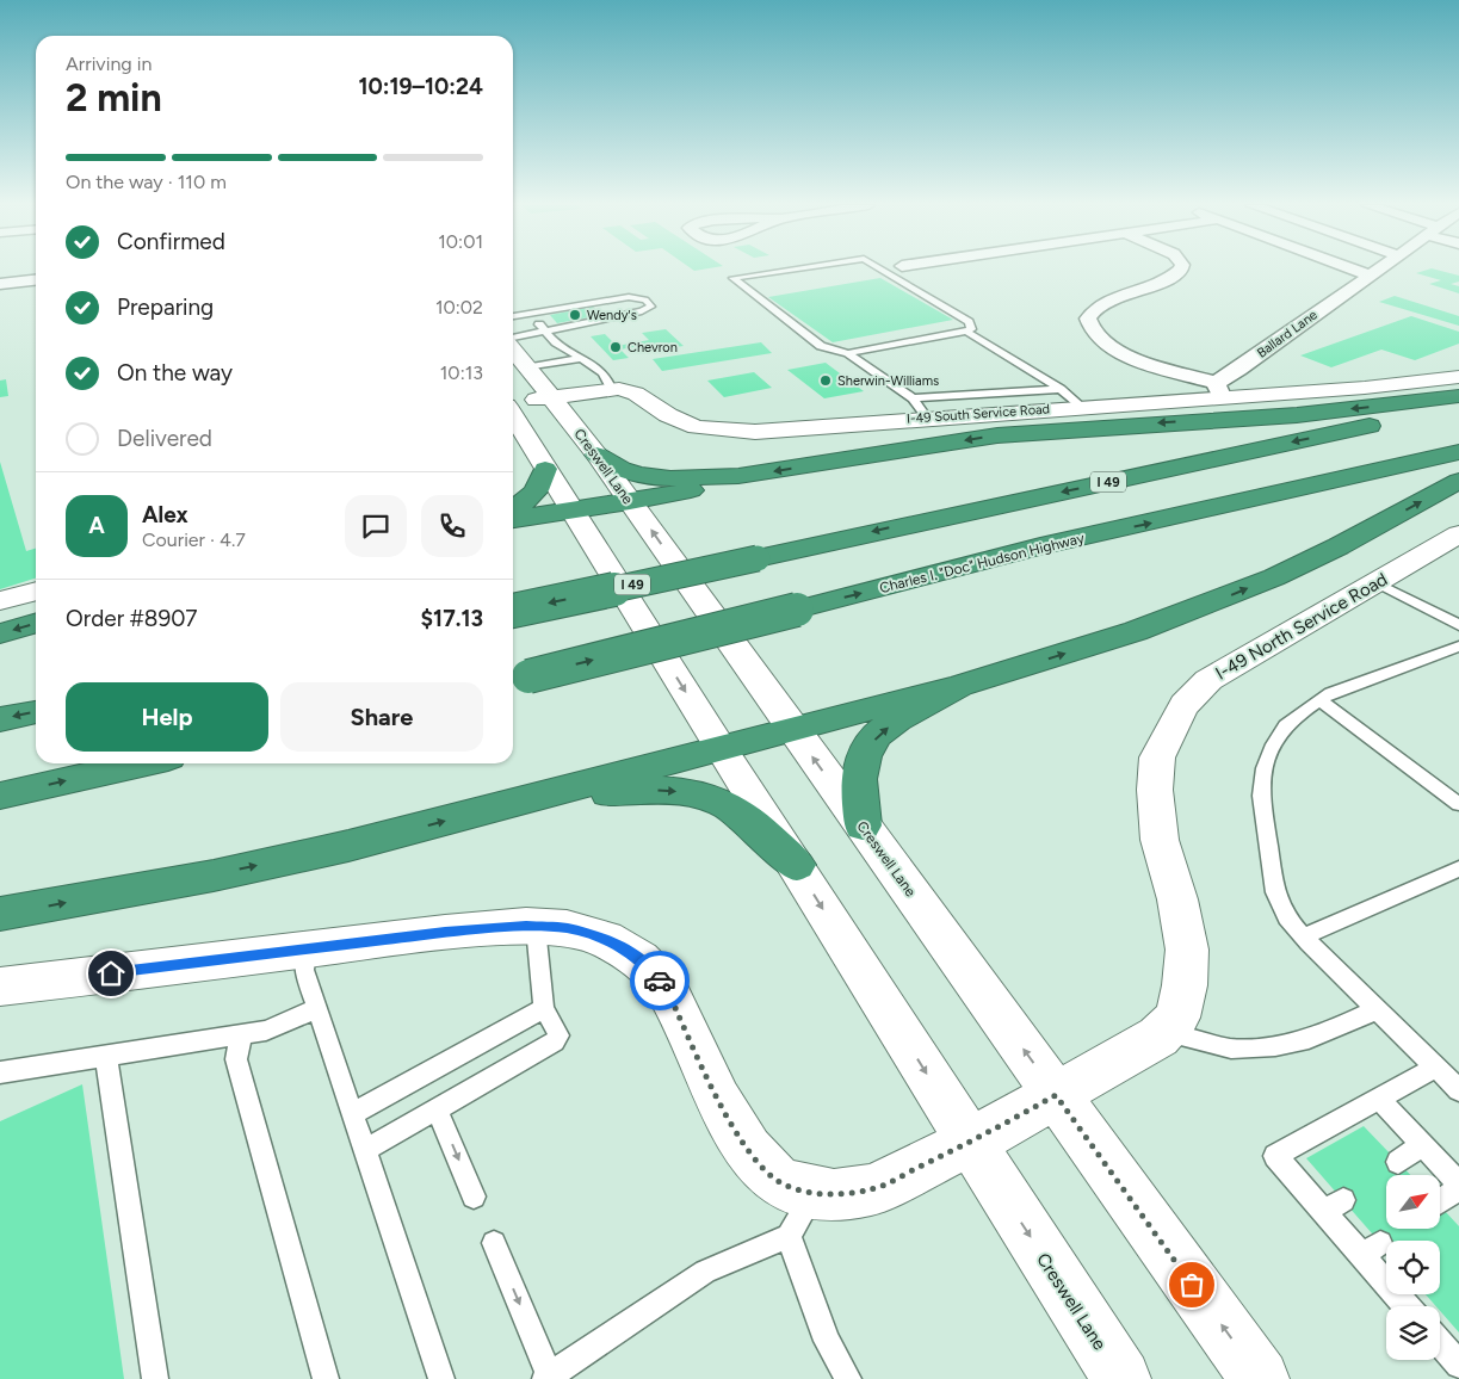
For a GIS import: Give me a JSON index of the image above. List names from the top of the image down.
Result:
{
  "streets": {
    "highway": ["I 49", "Charles I. \"Doc\" Hudson Highway"],
    "street": [
      "Ballard Lane",
      "I-49 South Service Road",
      "Creswell Lane",
      "I-49 North Service Road"
    ]
  },
  "crossings": [
    ["Ballard Lane", "I-49 South Service Road"],
    ["I-49 South Service Road", "Creswell Lane"],
    ["Creswell Lane", "I-49 North Service Road"]
  ],
  "places": ["Wendy's", "Chevron", "Sherwin-Williams"],
  "north": "top right",
  "page": {
    "heading": ["2 min", "Arriving in", "10:19–10:24"],
    "panel": [
      "Alex",
      "Courier · 4.7",
      "Order #8907",
      "$17.13"
    ],
    "bar": "On the way · 110 m",
    "list": [
      ["Confirmed", "10:01"],
      ["Preparing", "10:02"],
      ["On the way", "10:13"],
      "Delivered"
    ],
    "round": "A",
    "buttons": ["Help", "Share"]
  }
}
